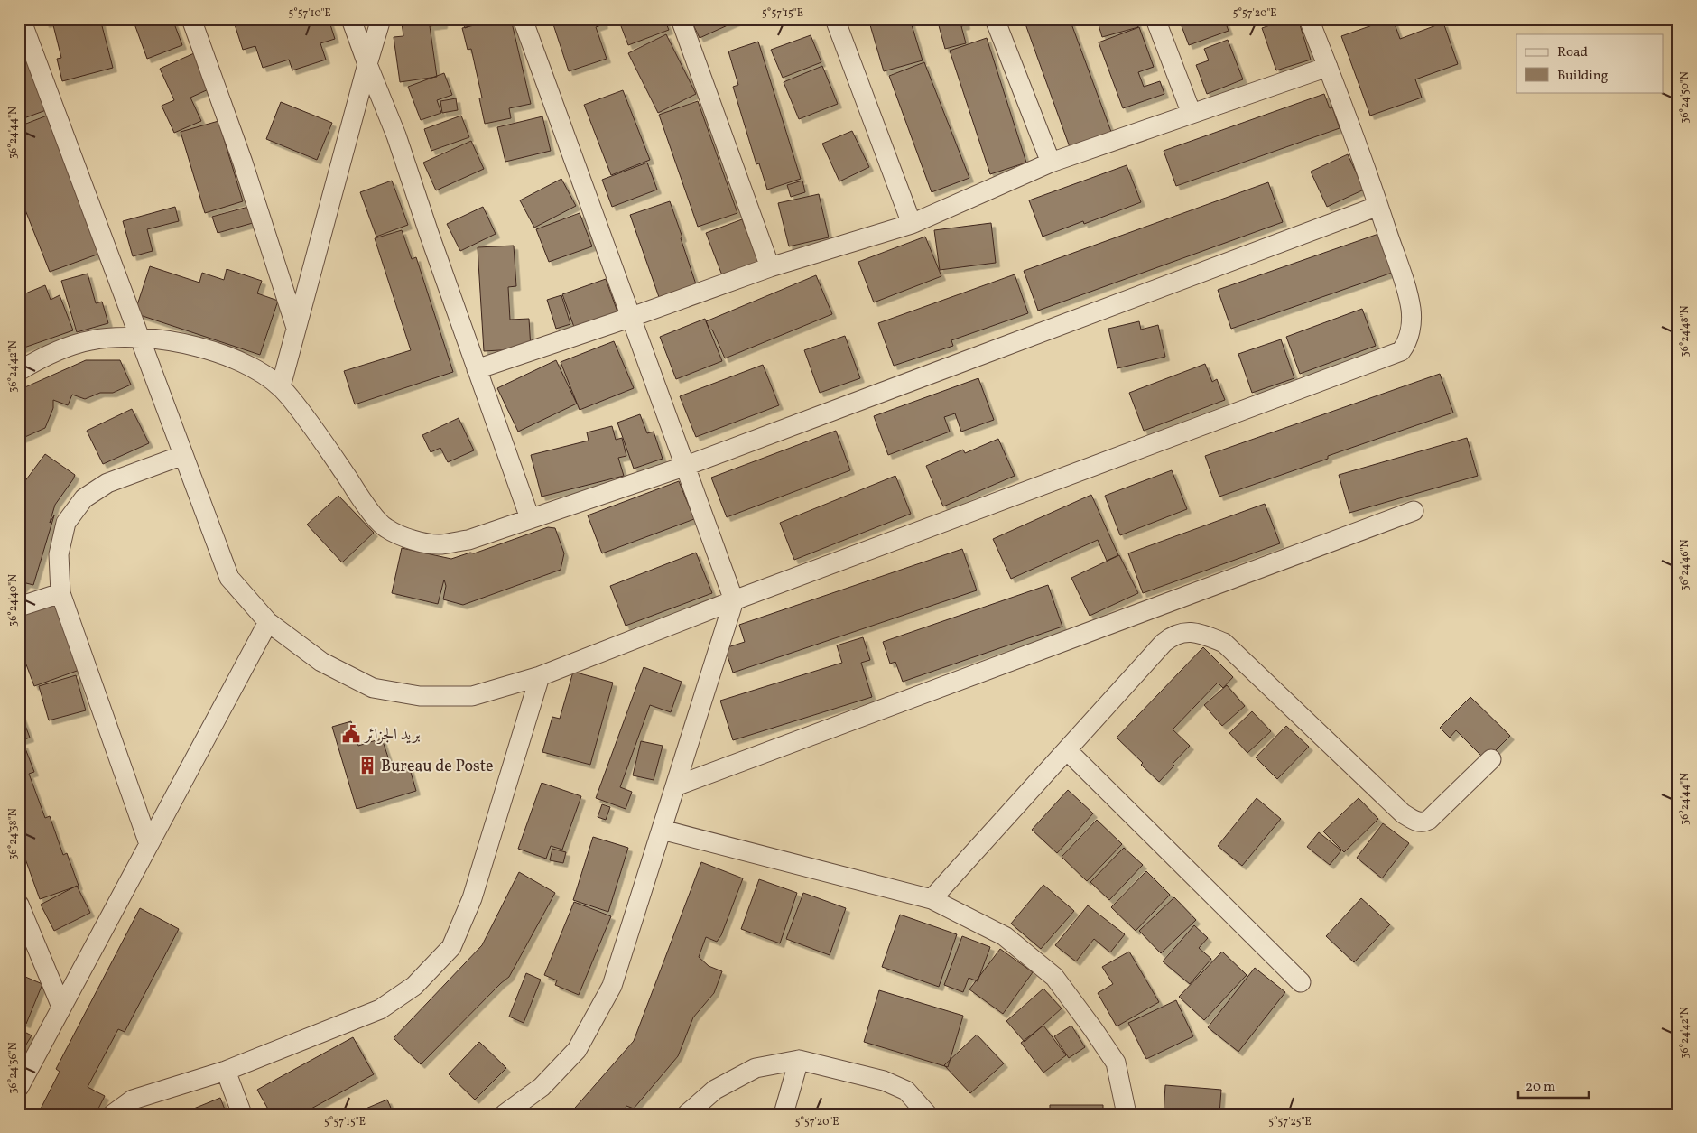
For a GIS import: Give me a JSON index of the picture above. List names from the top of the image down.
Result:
{
  "places": {
    "public building": ["بريد الجزائر"],
    "building": ["Bureau de Poste"]
  },
  "legend": ["Road", "Building"],
  "scale_bar": "20 m",
  "coordinates": [
    "5°57'10\"E",
    "5°57'15\"E",
    "5°57'20\"E",
    "36°24'50\"N",
    "36°24'44\"N",
    "36°24'48\"N",
    "36°24'42\"N",
    "36°24'46\"N",
    "36°24'40\"N",
    "36°24'38\"N",
    "36°24'36\"N",
    "5°57'25\"E"
  ]
}
